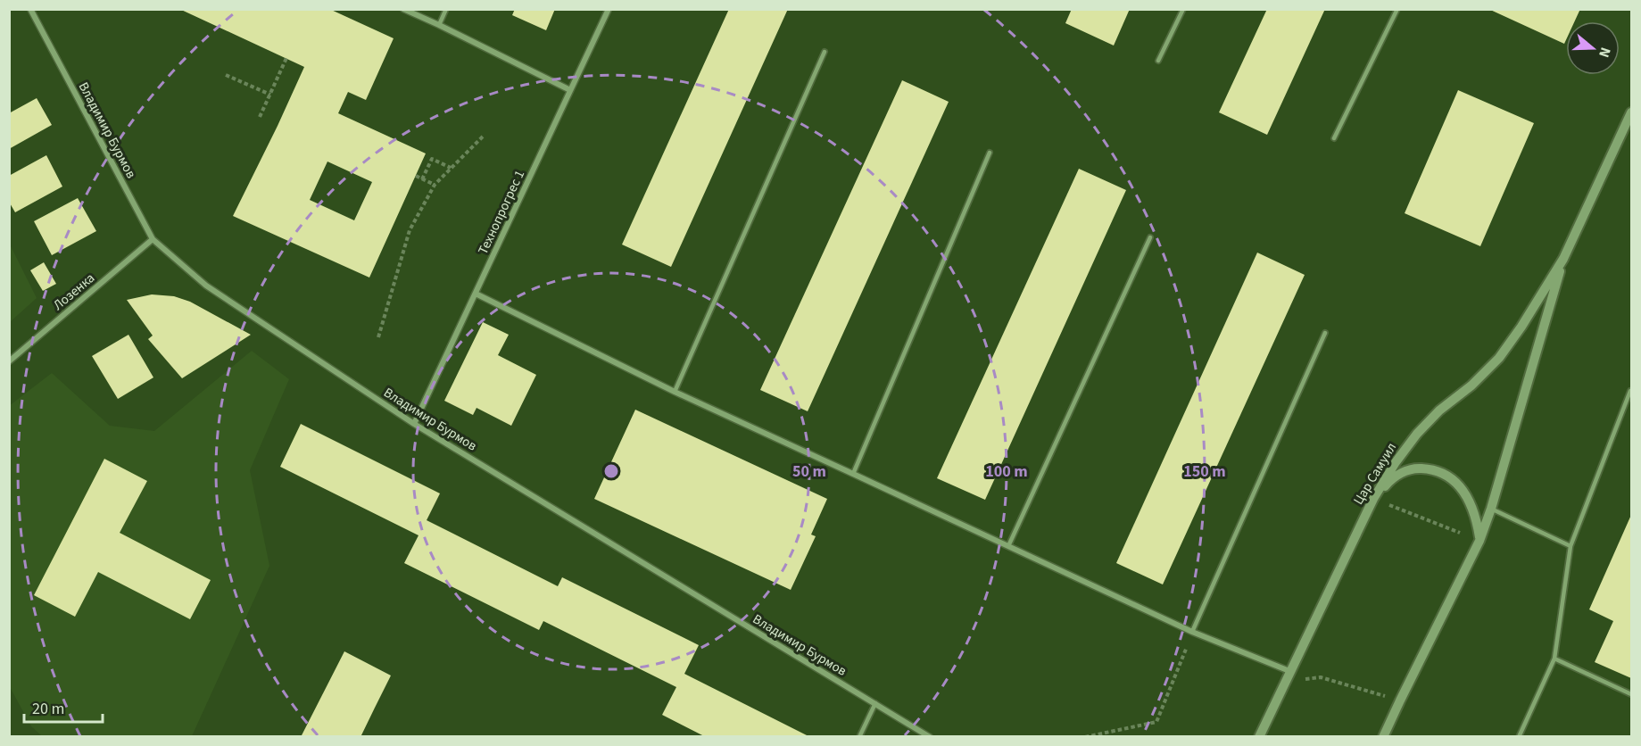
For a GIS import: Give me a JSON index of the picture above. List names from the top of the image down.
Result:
{
  "streets": {
    "street": [
      "Владимир Бурмов",
      "Технопрогрес 1",
      "Лозенка",
      "Цар Самуил"
    ]
  },
  "crossings": [
    ["Владимир Бурмов", "Технопрогрес 1"],
    ["Владимир Бурмов", "Лозенка"]
  ],
  "scale_bar": "20 m",
  "north": "right",
  "rings": ["50 m", "100 m", "150 m"]
}
